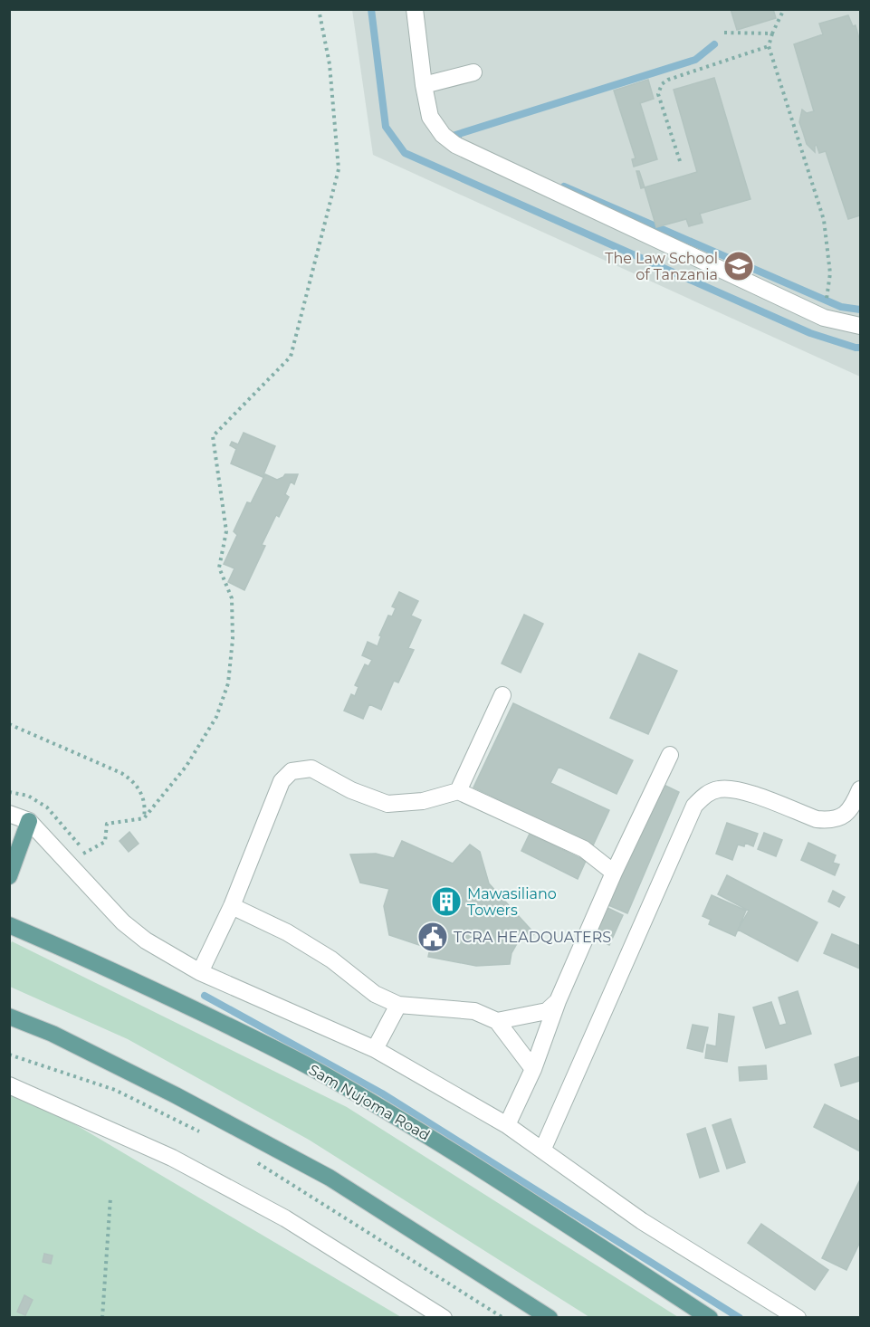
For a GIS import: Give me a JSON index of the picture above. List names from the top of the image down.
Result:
{
  "streets": {
    "main road": ["Sam Nujoma Road"]
  },
  "places": {
    "school or university": ["The Law School of Tanzania"],
    "building": ["Mawasiliano Towers"],
    "public building": ["TCRA HEADQUATERS"]
  }
}
